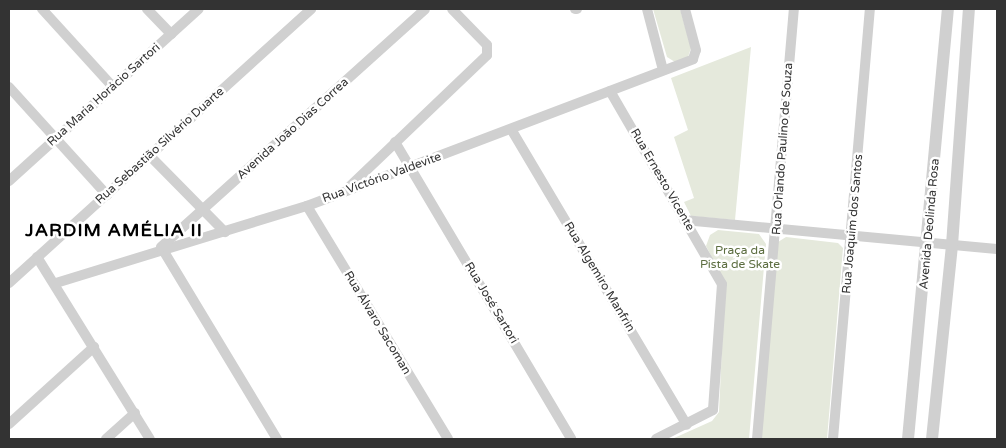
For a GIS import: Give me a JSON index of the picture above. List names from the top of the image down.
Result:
{
  "streets": {
    "street": [
      "Rua Maria Horácio Sartori",
      "Avenida João Dias Correa",
      "Rua Sebastião Silvério Duarte",
      "Rua Orlando Paulino de Souza",
      "Rua Victório Valdevite",
      "Rua Ernesto Vicente",
      "Rua Joaquim dos Santos",
      "Avenida Deolinda Rosa",
      "Rua Algemiro Manfrin",
      "Rua José Sartori",
      "Rua Álvaro Sacoman"
    ]
  },
  "crossings": [
    ["Avenida João Dias Correa", "Rua Victório Valdevite"],
    ["Rua Victório Valdevite", "Rua Ernesto Vicente"],
    ["Rua Victório Valdevite", "Rua Algemiro Manfrin"],
    ["Rua Victório Valdevite", "Rua José Sartori"],
    ["Rua Victório Valdevite", "Rua Álvaro Sacoman"],
    ["Rua Ernesto Vicente", "Rua Algemiro Manfrin"]
  ],
  "districts": ["JARDIM AMÉLIA II"],
  "parks": ["Praça da Pista de Skate"]
}
